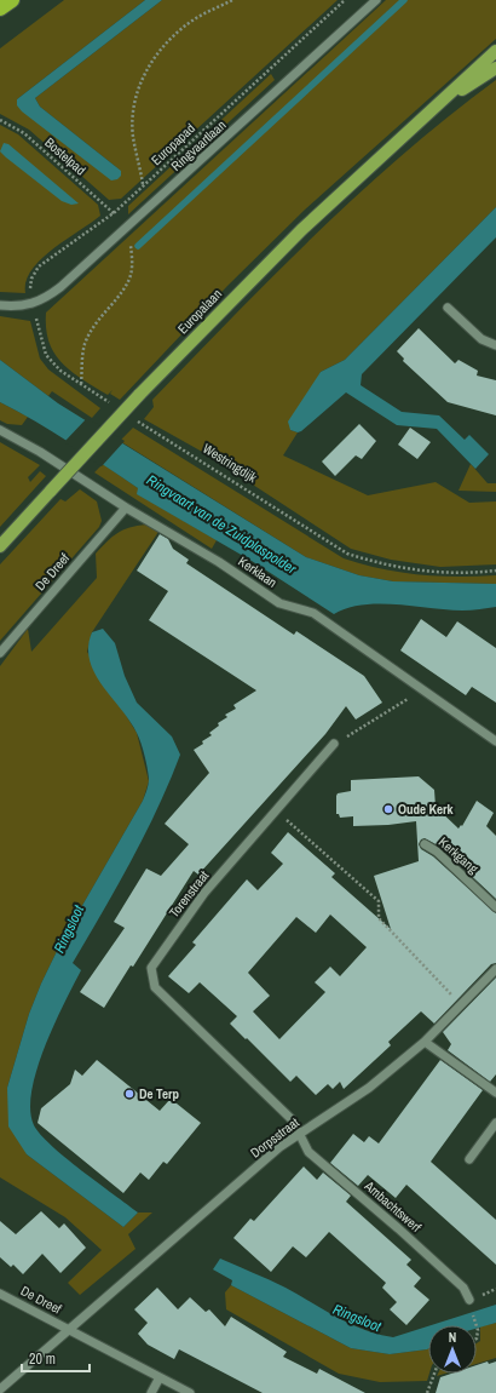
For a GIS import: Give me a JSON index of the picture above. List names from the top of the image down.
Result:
{
  "streets": {
    "main road": ["Europalaan"],
    "street": [
      "Ringvaartlaan",
      "De Dreef",
      "Kerklaan",
      "Kerkgang",
      "Torenstraat",
      "Dorpsstraat",
      "Ambachtswerf"
    ],
    "path": ["Europapad", "Bostelpad", "Westringdijk"]
  },
  "crossings": [
    ["Europapad", "Ringvaartlaan"],
    ["Europapad", "Bostelpad"],
    ["De Dreef", "Kerklaan"],
    ["De Dreef", "Dorpsstraat"],
    ["Torenstraat", "Dorpsstraat"],
    ["Torenstraat", "Ambachtswerf"],
    ["Dorpsstraat", "Ambachtswerf"]
  ],
  "water": ["Ringvaart van de Zuidplaspolder", "Ringsloot"],
  "places": ["Oude Kerk", "De Terp"],
  "scale_bar": "20 m",
  "north": "top"
}
